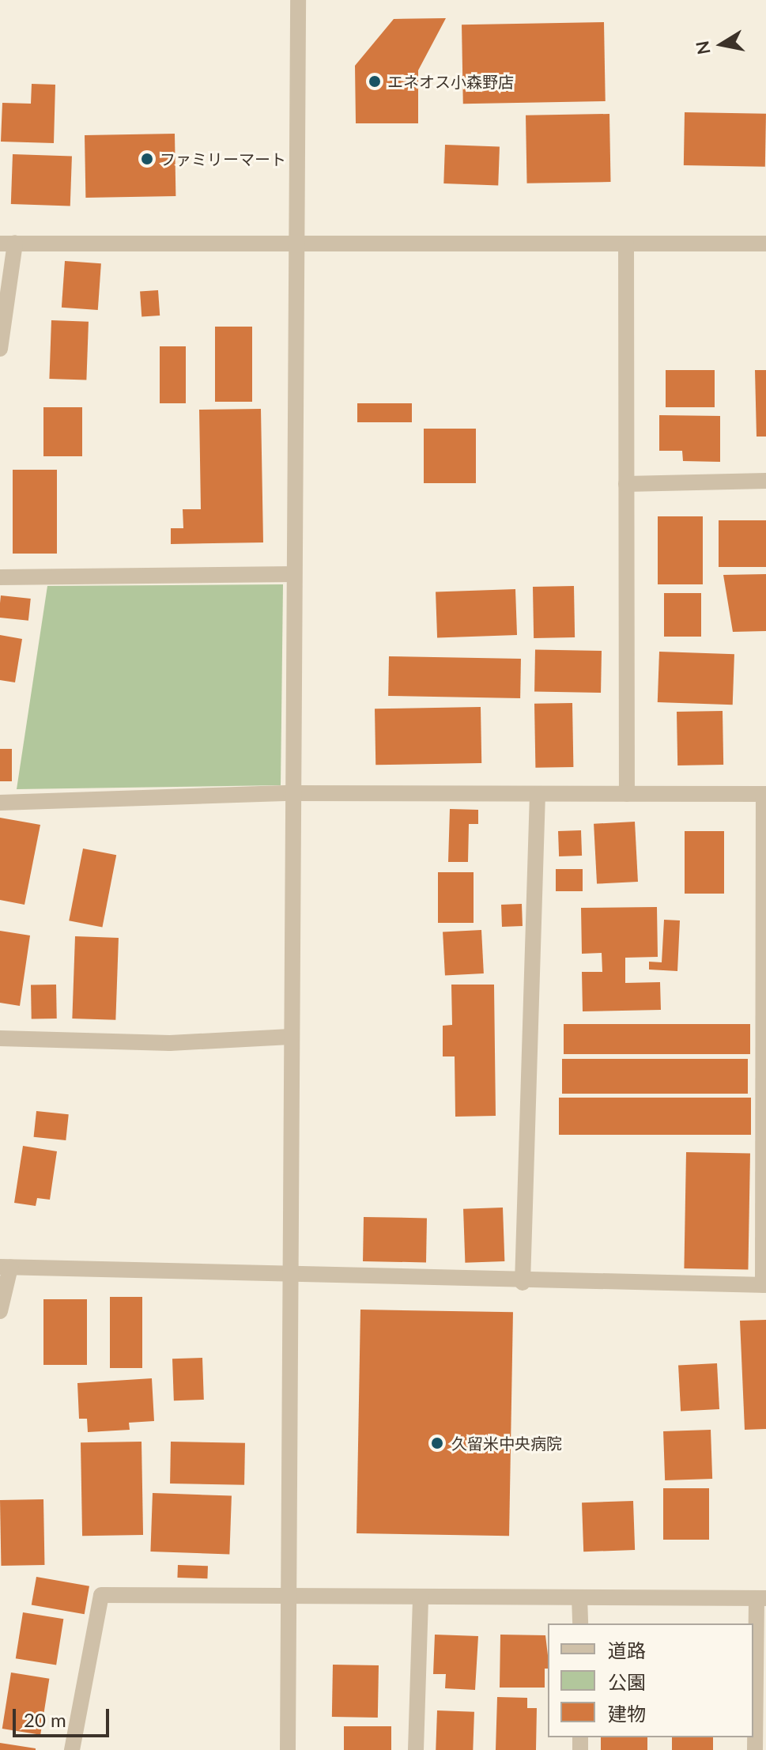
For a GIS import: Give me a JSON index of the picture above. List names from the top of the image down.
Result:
{
  "places": ["エネオス小森野店", "ファミリーマート", "久留米中央病院"],
  "legend": ["道路", "公園", "建物"],
  "scale_bar": "20 m",
  "north": "left"
}
